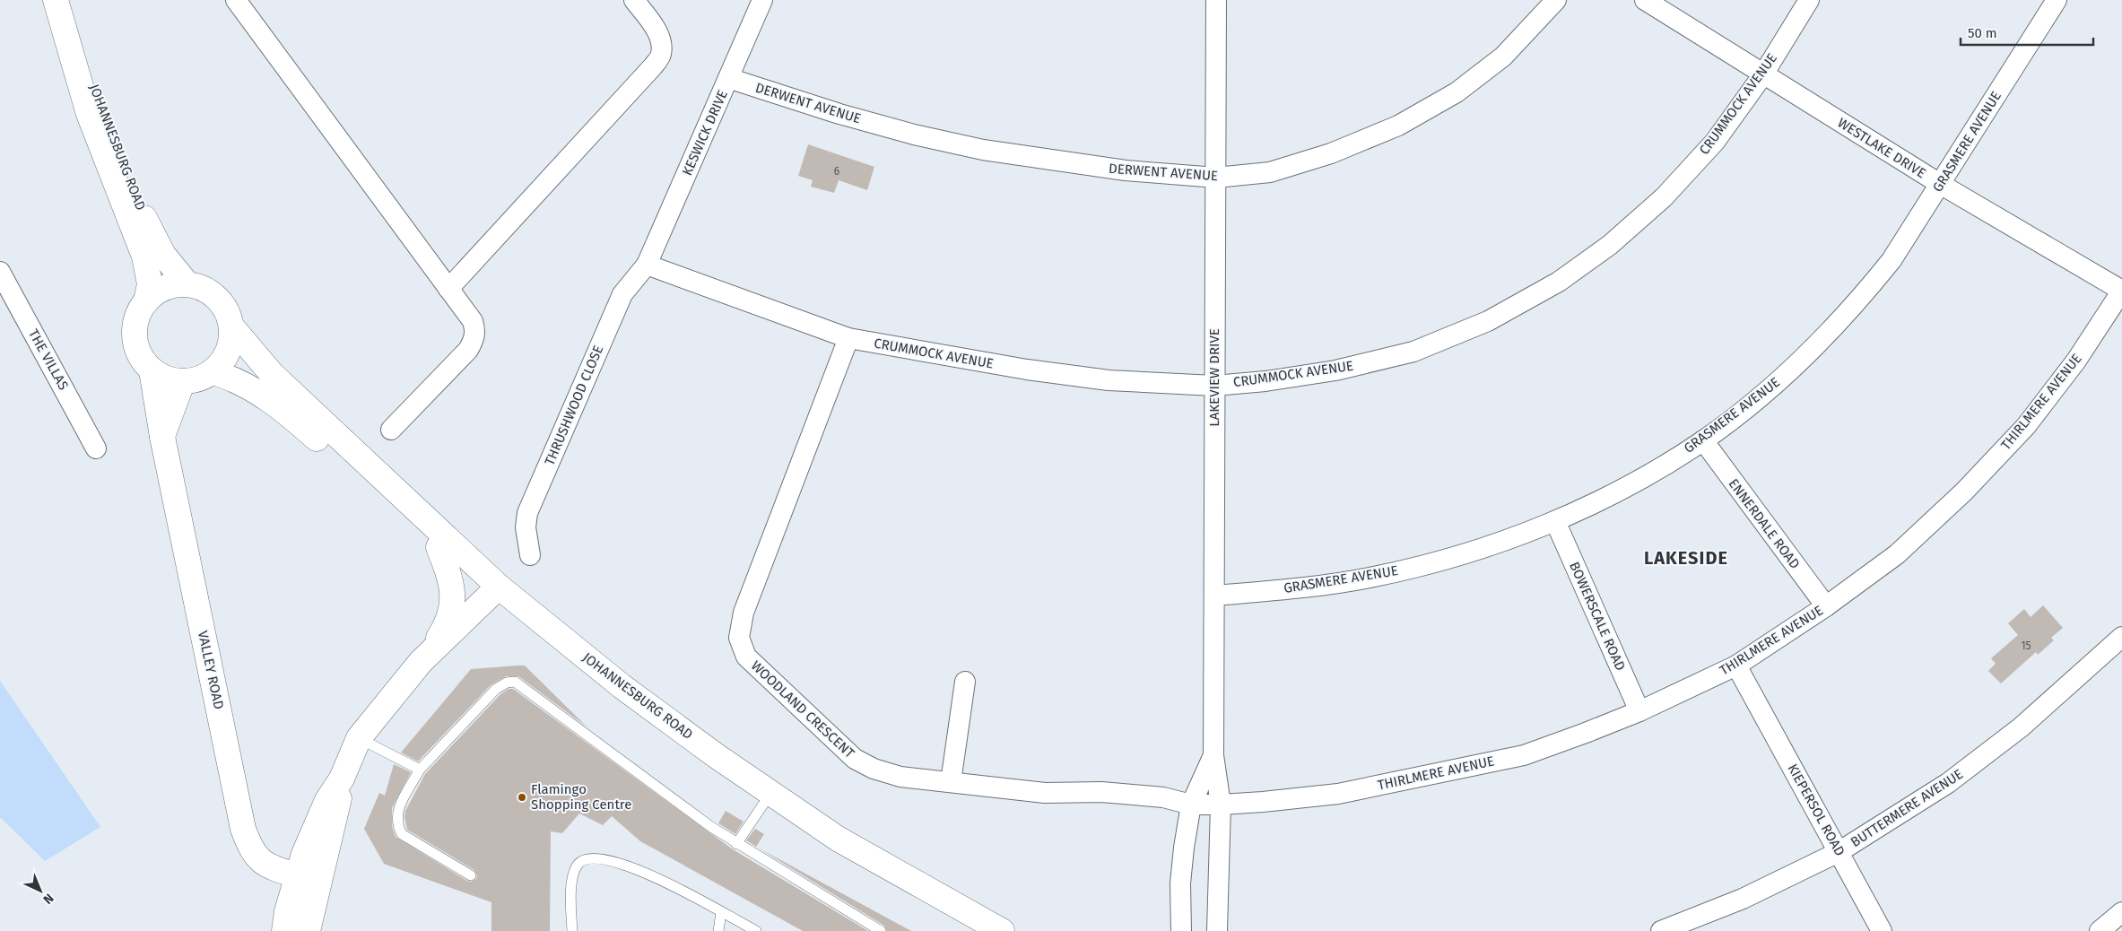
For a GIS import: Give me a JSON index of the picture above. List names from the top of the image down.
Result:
{
  "streets": {
    "street": [
      "DERWENT AVENUE",
      "CRUMMOCK AVENUE",
      "KESWICK DRIVE",
      "GRASMERE AVENUE",
      "JOHANNESBURG ROAD",
      "WESTLAKE DRIVE",
      "THE VILLAS",
      "LAKEVIEW DRIVE",
      "THIRLMERE AVENUE",
      "THRUSHWOOD CLOSE",
      "ENNERDALE ROAD",
      "BOWERSCALE ROAD",
      "VALLEY ROAD",
      "WOODLAND CRESCENT",
      "BUTTERMERE AVENUE",
      "KIEPERSOL ROAD"
    ]
  },
  "crossings": [
    ["DERWENT AVENUE", "KESWICK DRIVE"],
    ["DERWENT AVENUE", "LAKEVIEW DRIVE"],
    ["CRUMMOCK AVENUE", "KESWICK DRIVE"],
    ["CRUMMOCK AVENUE", "WESTLAKE DRIVE"],
    ["CRUMMOCK AVENUE", "LAKEVIEW DRIVE"],
    ["CRUMMOCK AVENUE", "THRUSHWOOD CLOSE"],
    ["CRUMMOCK AVENUE", "WOODLAND CRESCENT"],
    ["KESWICK DRIVE", "THRUSHWOOD CLOSE"],
    ["GRASMERE AVENUE", "WESTLAKE DRIVE"],
    ["GRASMERE AVENUE", "LAKEVIEW DRIVE"],
    ["GRASMERE AVENUE", "ENNERDALE ROAD"],
    ["GRASMERE AVENUE", "BOWERSCALE ROAD"],
    ["JOHANNESBURG ROAD", "VALLEY ROAD"],
    ["WESTLAKE DRIVE", "THIRLMERE AVENUE"],
    ["LAKEVIEW DRIVE", "THIRLMERE AVENUE"],
    ["LAKEVIEW DRIVE", "WOODLAND CRESCENT"],
    ["THIRLMERE AVENUE", "ENNERDALE ROAD"],
    ["THIRLMERE AVENUE", "BOWERSCALE ROAD"],
    ["THIRLMERE AVENUE", "WOODLAND CRESCENT"],
    ["THIRLMERE AVENUE", "KIEPERSOL ROAD"],
    ["BUTTERMERE AVENUE", "KIEPERSOL ROAD"]
  ],
  "districts": ["LAKESIDE"],
  "places": ["Flamingo Shopping Centre"],
  "house_numbers": ["6", "15"],
  "scale_bar": "50 m",
  "north": "bottom right"
}
